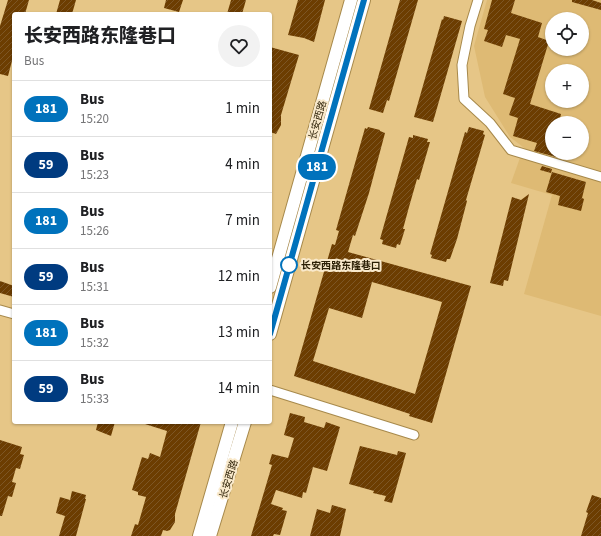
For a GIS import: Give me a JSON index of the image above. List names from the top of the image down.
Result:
{
  "streets": {
    "main road": ["长安西路"]
  },
  "places": ["长安西路东隆巷口"],
  "lines": ["bus line 181"],
  "page": {
    "on_map": "181",
    "map_buttons": ["+", "−"],
    "heading": ["长安西路东隆巷口", "Bus"],
    "list": [
      {
        "mark": "181",
        "name": "Bus",
        "note": "15:20",
        "value": "1 min"
      },
      {
        "mark": "59",
        "name": "Bus",
        "note": "15:23",
        "value": "4 min"
      },
      {
        "mark": "181",
        "name": "Bus",
        "note": "15:26",
        "value": "7 min"
      },
      {
        "mark": "59",
        "name": "Bus",
        "note": "15:31",
        "value": "12 min"
      },
      {
        "mark": "181",
        "name": "Bus",
        "note": "15:32",
        "value": "13 min"
      },
      {
        "mark": "59",
        "name": "Bus",
        "note": "15:33",
        "value": "14 min"
      }
    ]
  }
}
